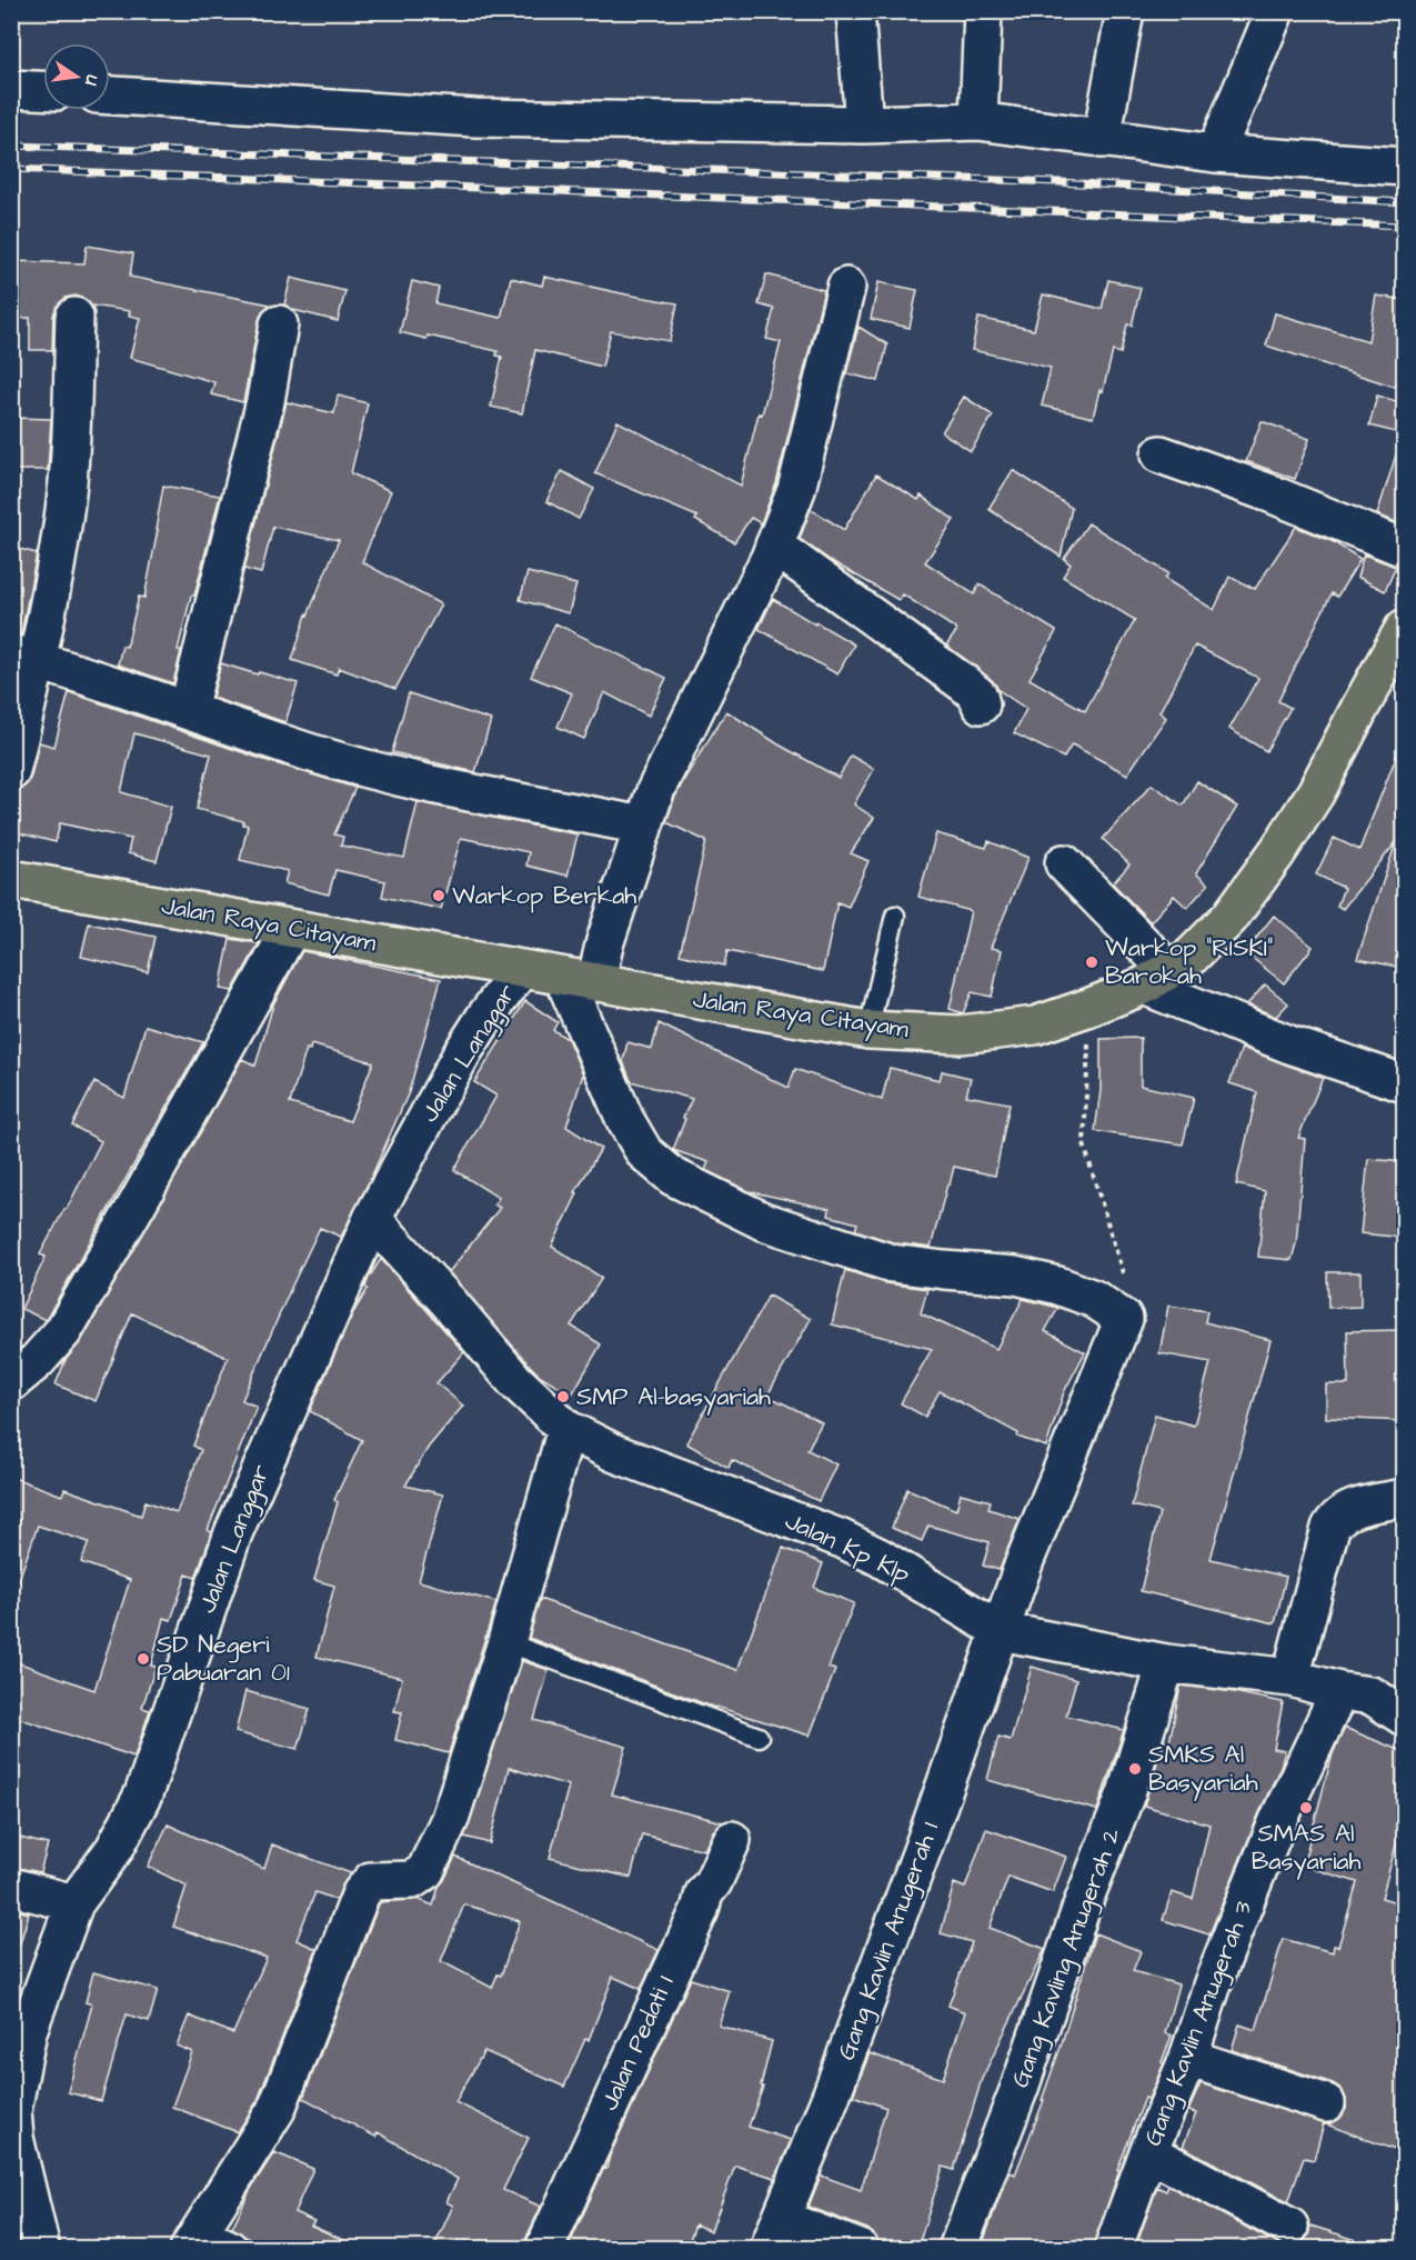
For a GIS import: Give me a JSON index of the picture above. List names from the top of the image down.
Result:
{
  "streets": {
    "main road": ["Jalan Raya Citayam"],
    "street": [
      "Jalan Langgar",
      "Jalan Kp Klp",
      "Gang Kavlin Anugerah 1",
      "Gang Kavling Anugerah 2",
      "Gang Kavlin Anugerah 3",
      "Jalan Pedati 1"
    ]
  },
  "crossings": [
    ["Jalan Raya Citayam", "Jalan Langgar"],
    ["Jalan Langgar", "Jalan Kp Klp"],
    ["Jalan Kp Klp", "Gang Kavlin Anugerah 1"],
    ["Jalan Kp Klp", "Gang Kavling Anugerah 2"],
    ["Jalan Kp Klp", "Gang Kavlin Anugerah 3"]
  ],
  "places": [
    "Warkop Berkah",
    "Warkop \"RISKI\" Barokah",
    "SMP Al-basyariah",
    "SD Negeri Pabuaran 01",
    "SMKS Al Basyariah",
    "SMAS Al Basyariah"
  ],
  "north": "right"
}
